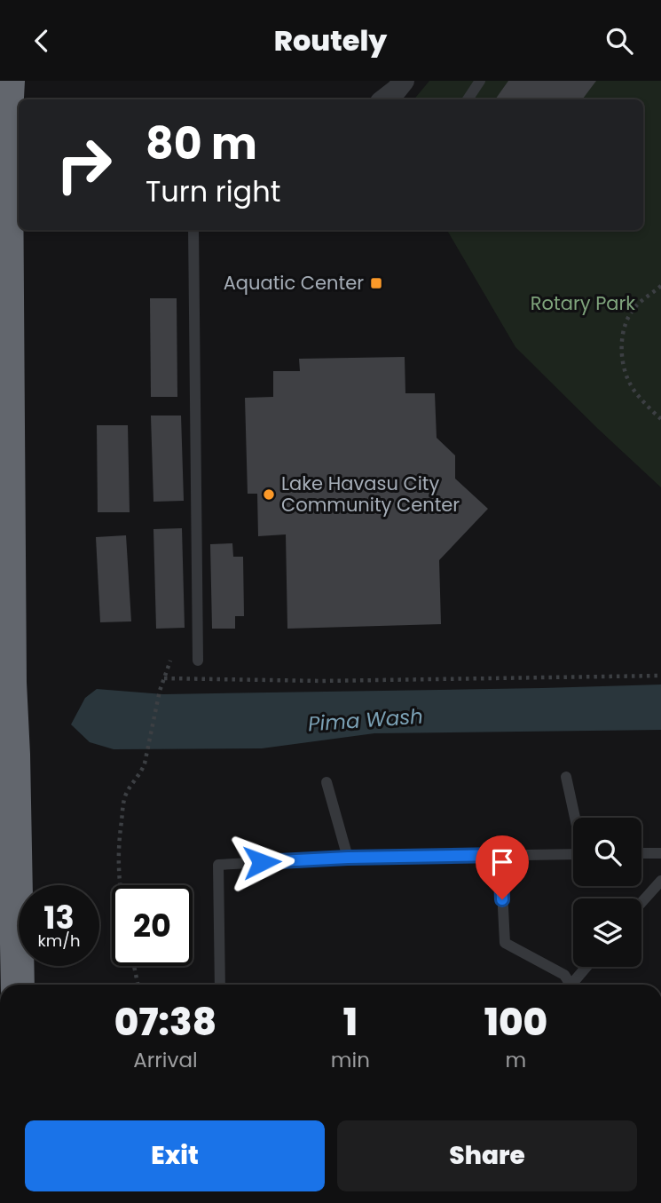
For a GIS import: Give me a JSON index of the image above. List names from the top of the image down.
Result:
{
  "water": ["Pima Wash"],
  "parks": ["Rotary Park"],
  "places": {
    "transit": ["Aquatic Center"],
    "other": ["Lake Havasu City Community Center"]
  },
  "page": {
    "header": "Routely",
    "turn": ["80 m", "Turn right"],
    "speed": "13 km/h",
    "limit": "20",
    "eta": [
      "07:38",
      "Arrival",
      "1",
      "min",
      "100",
      "m"
    ],
    "buttons": ["Exit", "Share"]
  }
}
